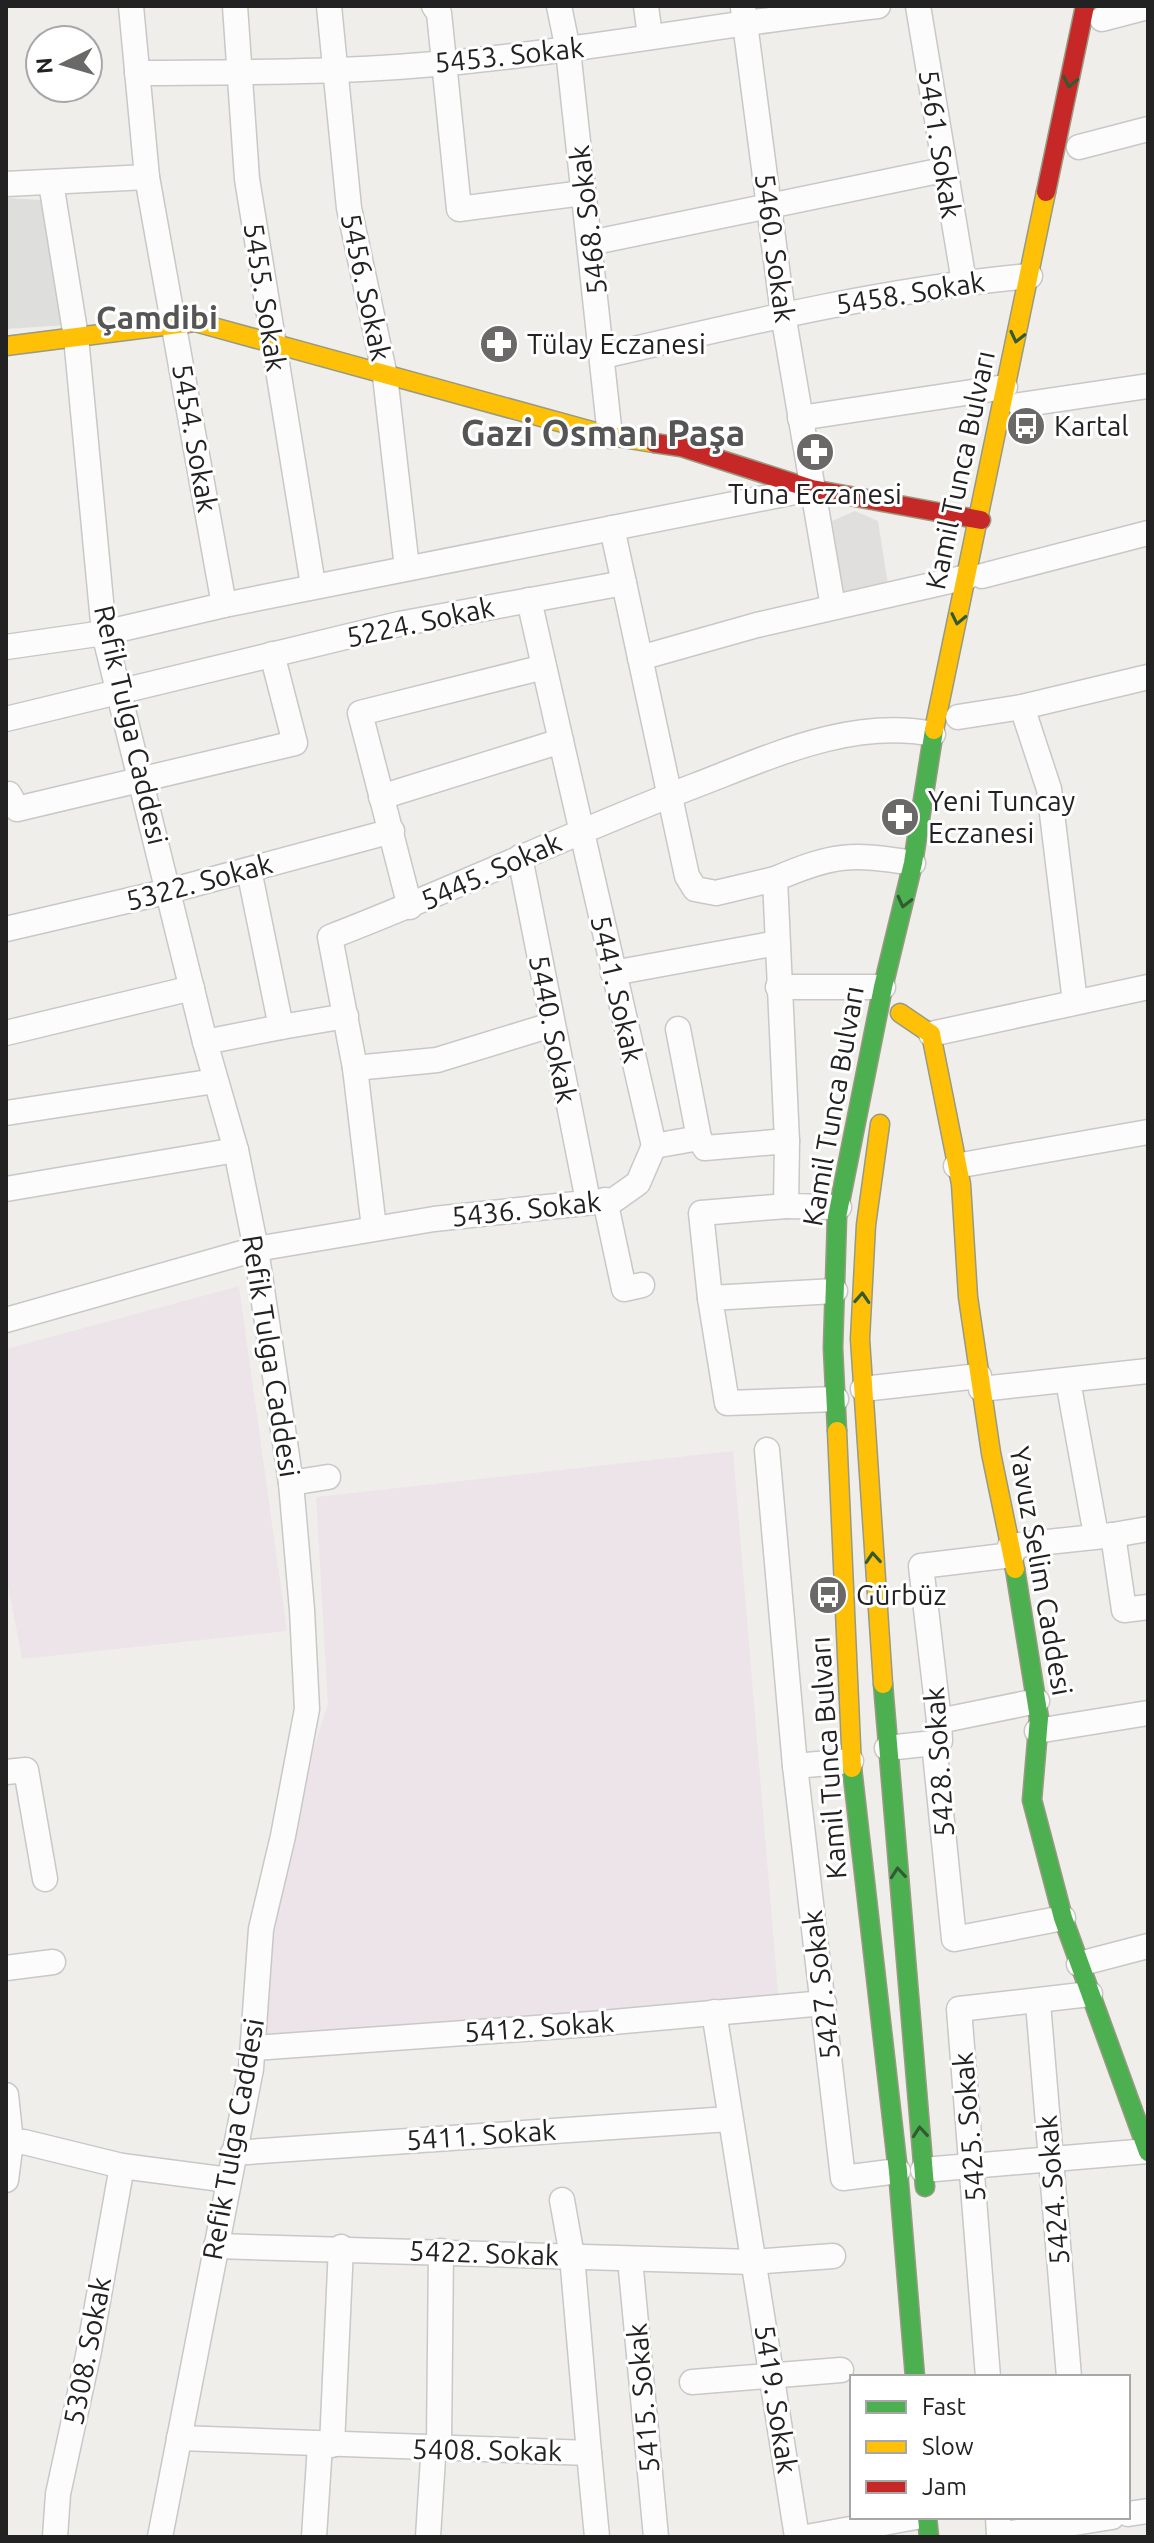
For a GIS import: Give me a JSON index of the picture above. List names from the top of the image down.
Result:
{
  "streets": {
    "main road": ["Kamil Tunca Bulvarı", "Yavuz Selim Caddesi"],
    "street": [
      "5453. Sokak",
      "5461. Sokak",
      "5468. Sokak",
      "5460. Sokak",
      "5456. Sokak",
      "5458. Sokak",
      "5455. Sokak",
      "5454. Sokak",
      "5224. Sokak",
      "Refik Tulga Caddesi",
      "5445. Sokak",
      "5322. Sokak",
      "5441. Sokak",
      "5440. Sokak",
      "5436. Sokak",
      "5428. Sokak",
      "5427. Sokak",
      "5412. Sokak",
      "5425. Sokak",
      "5411. Sokak",
      "5424. Sokak",
      "5422. Sokak",
      "5308. Sokak",
      "5415. Sokak",
      "5419. Sokak",
      "5408. Sokak"
    ]
  },
  "crossings": [
    ["5453. Sokak", "5468. Sokak"],
    ["5453. Sokak", "5460. Sokak"],
    ["5453. Sokak", "5456. Sokak"],
    ["5453. Sokak", "5455. Sokak"],
    ["5453. Sokak", "5454. Sokak"],
    ["5461. Sokak", "5458. Sokak"],
    ["5468. Sokak", "5458. Sokak"],
    ["5460. Sokak", "5458. Sokak"],
    ["5458. Sokak", "Kamil Tunca Bulvarı"],
    ["Kamil Tunca Bulvarı", "5445. Sokak"],
    ["Kamil Tunca Bulvarı", "5427. Sokak"],
    ["5224. Sokak", "Refik Tulga Caddesi"],
    ["5224. Sokak", "5441. Sokak"],
    ["Refik Tulga Caddesi", "5322. Sokak"],
    ["Refik Tulga Caddesi", "5436. Sokak"],
    ["Refik Tulga Caddesi", "5412. Sokak"],
    ["Refik Tulga Caddesi", "5411. Sokak"],
    ["Refik Tulga Caddesi", "5422. Sokak"],
    ["Refik Tulga Caddesi", "5408. Sokak"],
    ["5445. Sokak", "5441. Sokak"],
    ["5445. Sokak", "5440. Sokak"],
    ["5445. Sokak", "5436. Sokak"],
    ["5441. Sokak", "5436. Sokak"],
    ["5440. Sokak", "5436. Sokak"],
    ["Yavuz Selim Caddesi", "5428. Sokak"],
    ["Yavuz Selim Caddesi", "5425. Sokak"],
    ["5427. Sokak", "5412. Sokak"],
    ["5412. Sokak", "5419. Sokak"],
    ["5425. Sokak", "5424. Sokak"],
    ["5411. Sokak", "5419. Sokak"],
    ["5422. Sokak", "5415. Sokak"],
    ["5422. Sokak", "5419. Sokak"],
    ["5422. Sokak", "5408. Sokak"]
  ],
  "districts": ["Çamdibi", "Gazi Osman Paşa"],
  "places": {
    "pharmacy": ["Tülay Eczanesi", "Tuna Eczanesi", "Yeni Tuncay Eczanesi"],
    "bus stop": ["Kartal", "Gürbüz"]
  },
  "legend": ["Fast", "Slow", "Jam"],
  "north": "left"
}
